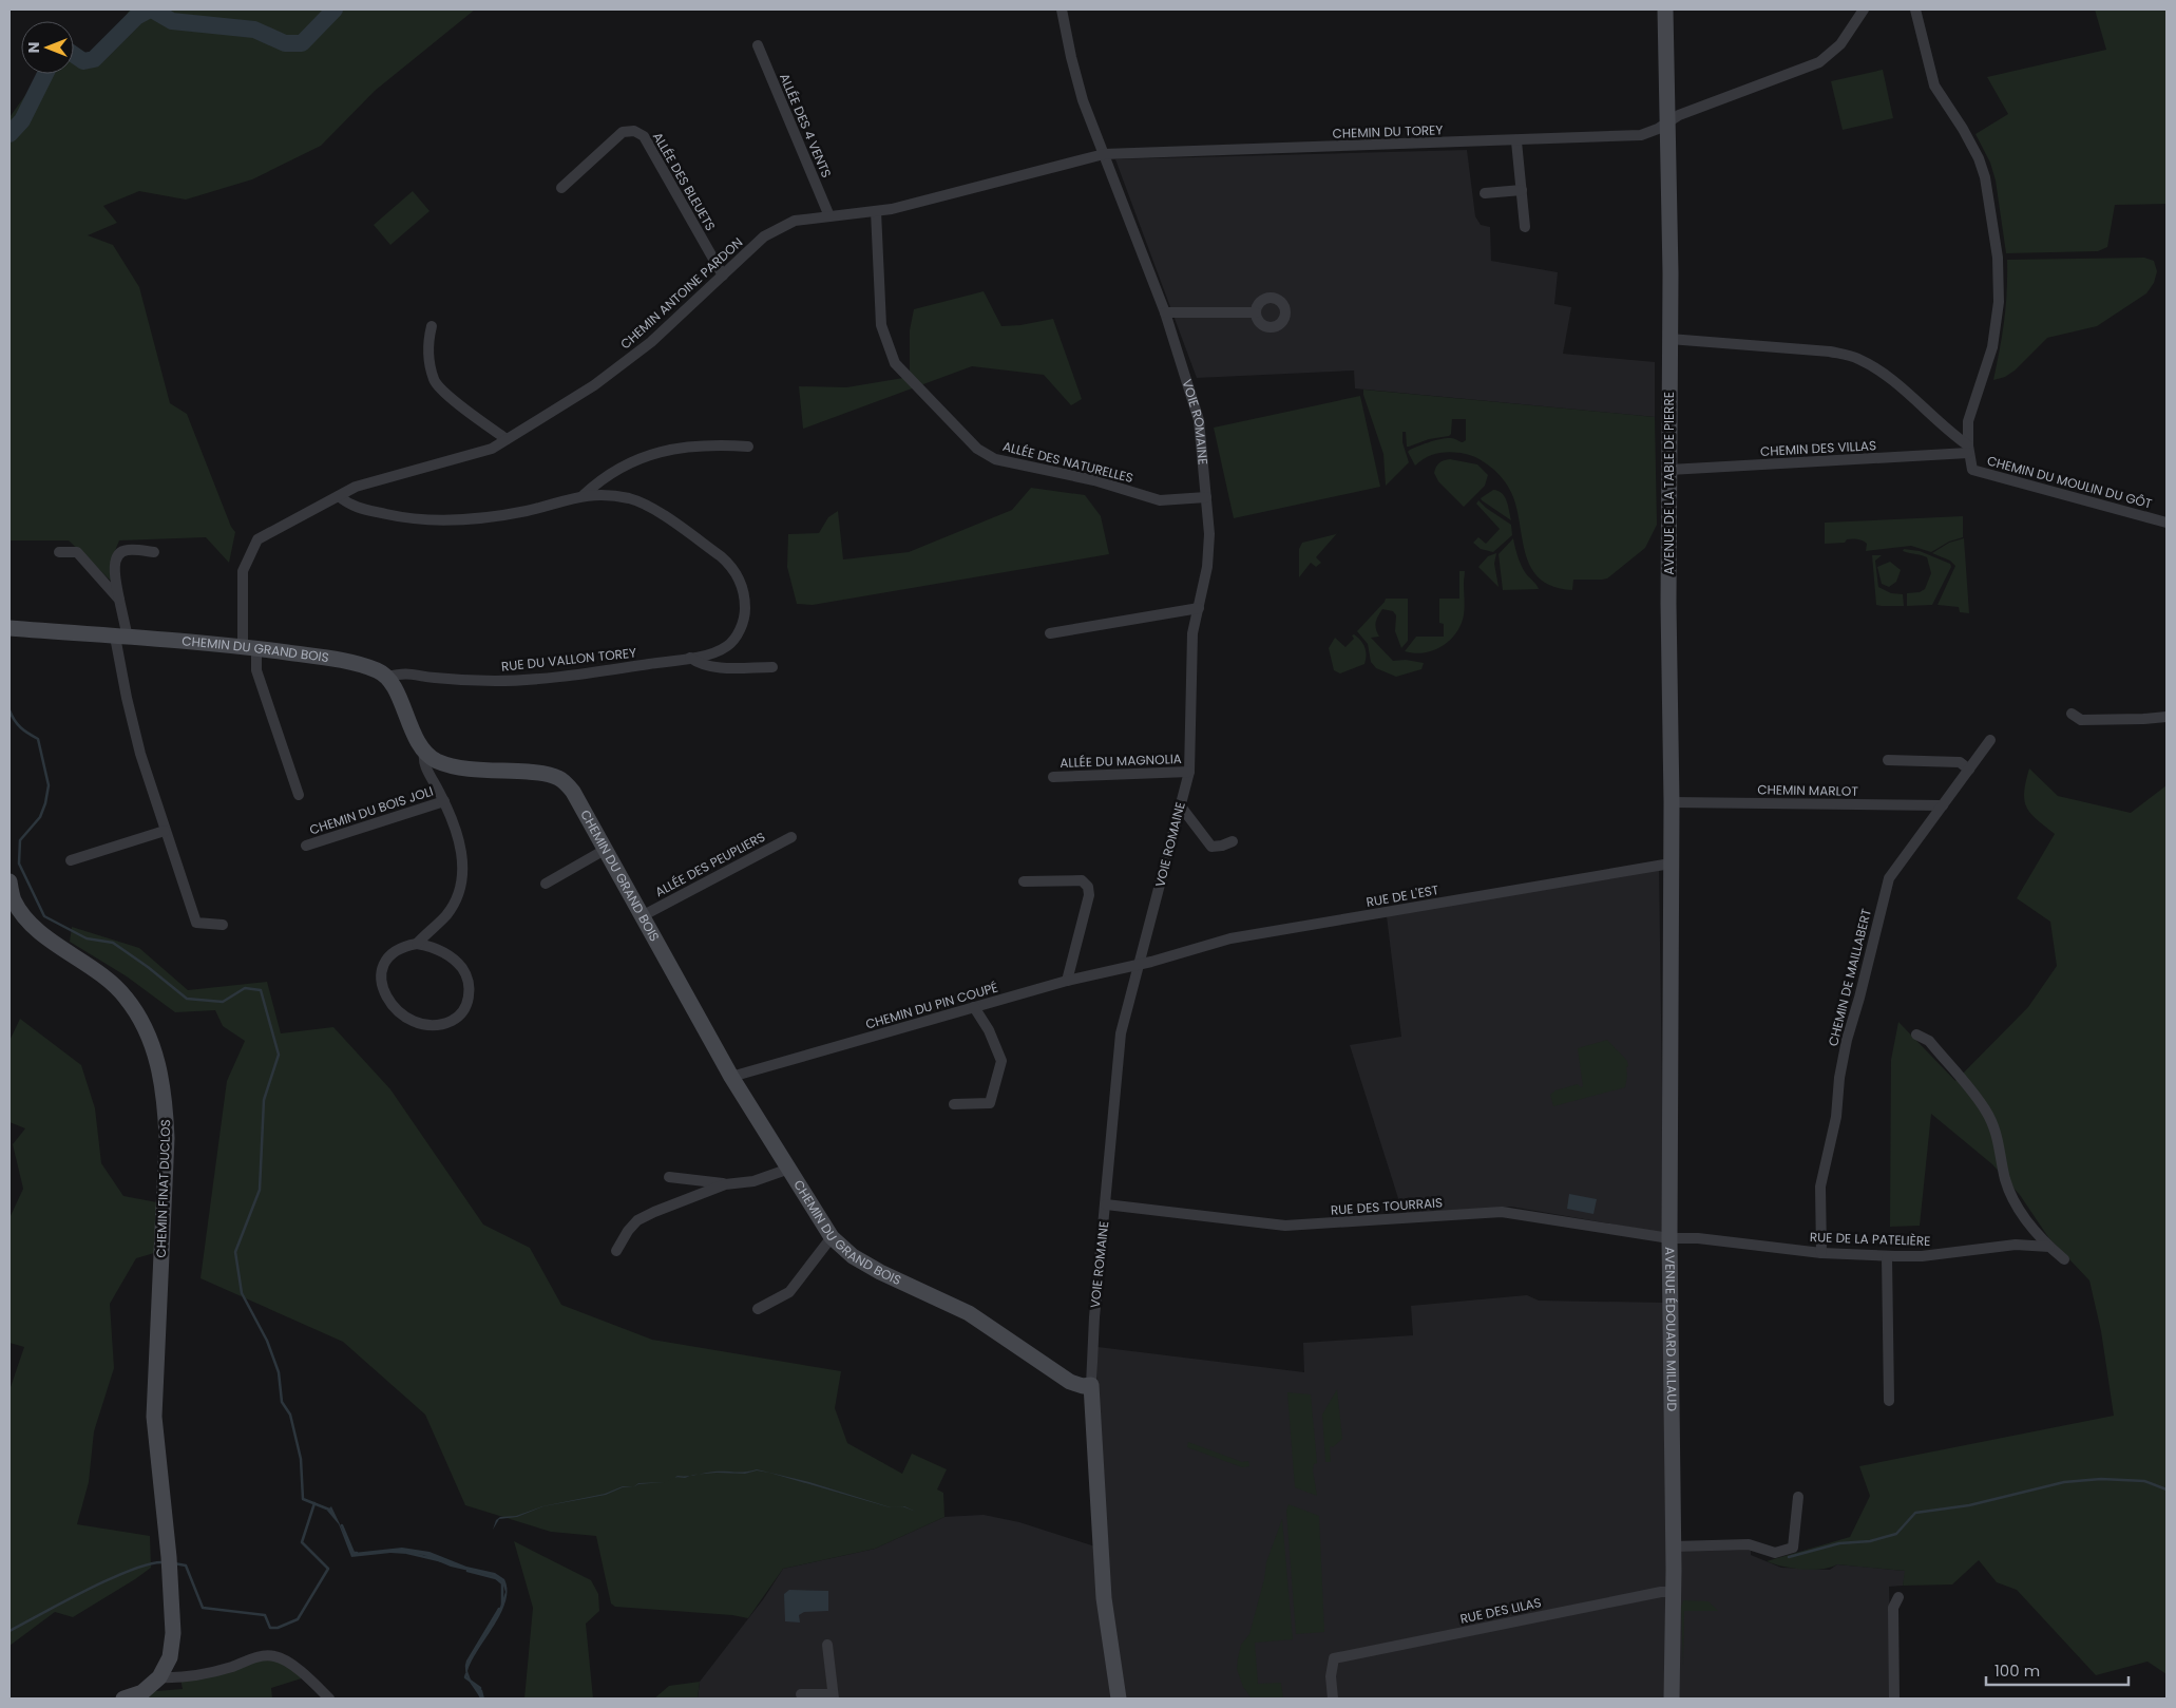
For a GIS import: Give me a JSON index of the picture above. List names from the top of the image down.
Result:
{
  "streets": {
    "main road": [
      "VOIE ROMAINE",
      "AVENUE DE LA TABLE DE PIERRE",
      "CHEMIN DU GRAND BOIS",
      "CHEMIN FINAT DUCLOS",
      "AVENUE ÉDOUARD MILLAUD"
    ],
    "street": [
      "ALLÉE DES 4 VENTS",
      "CHEMIN DU TOREY",
      "ALLÉE DES BLEUETS",
      "CHEMIN ANTOINE PARDON",
      "CHEMIN DES VILLAS",
      "ALLÉE DES NATURELLES",
      "CHEMIN DU MOULIN DU GÔT",
      "RUE DU VALLON TOREY",
      "ALLÉE DU MAGNOLIA",
      "CHEMIN MARLOT",
      "CHEMIN DU BOIS JOLI",
      "ALLÉE DES PEUPLIERS",
      "RUE DE L'EST",
      "CHEMIN DE MAILLABERT",
      "CHEMIN DU PIN COUPÉ",
      "RUE DES TOURRAIS",
      "RUE DE LA PATELIÈRE",
      "RUE DES LILAS"
    ]
  },
  "crossings": [
    ["ALLÉE DES 4 VENTS", "CHEMIN ANTOINE PARDON"],
    ["CHEMIN DU TOREY", "CHEMIN ANTOINE PARDON"],
    ["CHEMIN DU TOREY", "VOIE ROMAINE"],
    ["CHEMIN DU TOREY", "AVENUE DE LA TABLE DE PIERRE"],
    ["ALLÉE DES BLEUETS", "CHEMIN ANTOINE PARDON"],
    ["CHEMIN ANTOINE PARDON", "VOIE ROMAINE"],
    ["CHEMIN ANTOINE PARDON", "ALLÉE DES NATURELLES"],
    ["CHEMIN ANTOINE PARDON", "CHEMIN DU GRAND BOIS"],
    ["CHEMIN ANTOINE PARDON", "RUE DU VALLON TOREY"],
    ["VOIE ROMAINE", "ALLÉE DES NATURELLES"],
    ["VOIE ROMAINE", "CHEMIN DU GRAND BOIS"],
    ["VOIE ROMAINE", "ALLÉE DU MAGNOLIA"],
    ["VOIE ROMAINE", "RUE DE L'EST"],
    ["VOIE ROMAINE", "CHEMIN DU PIN COUPÉ"],
    ["VOIE ROMAINE", "RUE DES TOURRAIS"],
    ["CHEMIN DES VILLAS", "CHEMIN DU MOULIN DU GÔT"],
    ["CHEMIN DES VILLAS", "AVENUE DE LA TABLE DE PIERRE"],
    ["CHEMIN DU MOULIN DU GÔT", "AVENUE DE LA TABLE DE PIERRE"],
    ["AVENUE DE LA TABLE DE PIERRE", "CHEMIN MARLOT"],
    ["AVENUE DE LA TABLE DE PIERRE", "RUE DE L'EST"],
    ["AVENUE DE LA TABLE DE PIERRE", "AVENUE ÉDOUARD MILLAUD"],
    ["CHEMIN DU GRAND BOIS", "RUE DU VALLON TOREY"],
    ["CHEMIN DU GRAND BOIS", "CHEMIN DU BOIS JOLI"],
    ["CHEMIN DU GRAND BOIS", "ALLÉE DES PEUPLIERS"],
    ["CHEMIN DU GRAND BOIS", "CHEMIN DU PIN COUPÉ"],
    ["CHEMIN MARLOT", "CHEMIN DE MAILLABERT"],
    ["RUE DE L'EST", "CHEMIN DU PIN COUPÉ"],
    ["CHEMIN DE MAILLABERT", "RUE DE LA PATELIÈRE"],
    ["RUE DES TOURRAIS", "RUE DE LA PATELIÈRE"],
    ["RUE DES TOURRAIS", "AVENUE ÉDOUARD MILLAUD"],
    ["RUE DE LA PATELIÈRE", "AVENUE ÉDOUARD MILLAUD"],
    ["AVENUE ÉDOUARD MILLAUD", "RUE DES LILAS"]
  ],
  "scale_bar": "100 m",
  "north": "left"
}
